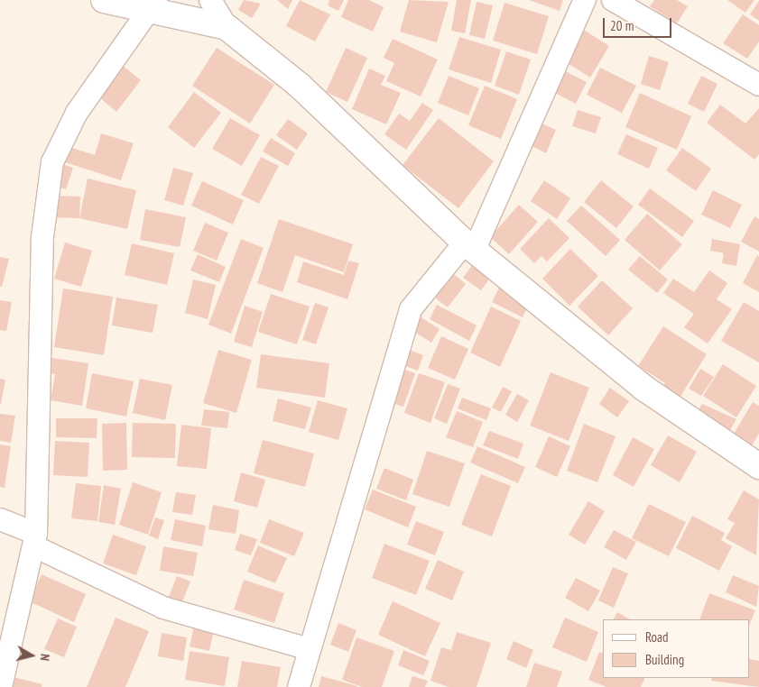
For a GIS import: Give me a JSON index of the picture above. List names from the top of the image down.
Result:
{
  "legend": ["Road", "Building"],
  "scale_bar": "20 m",
  "north": "right"
}
